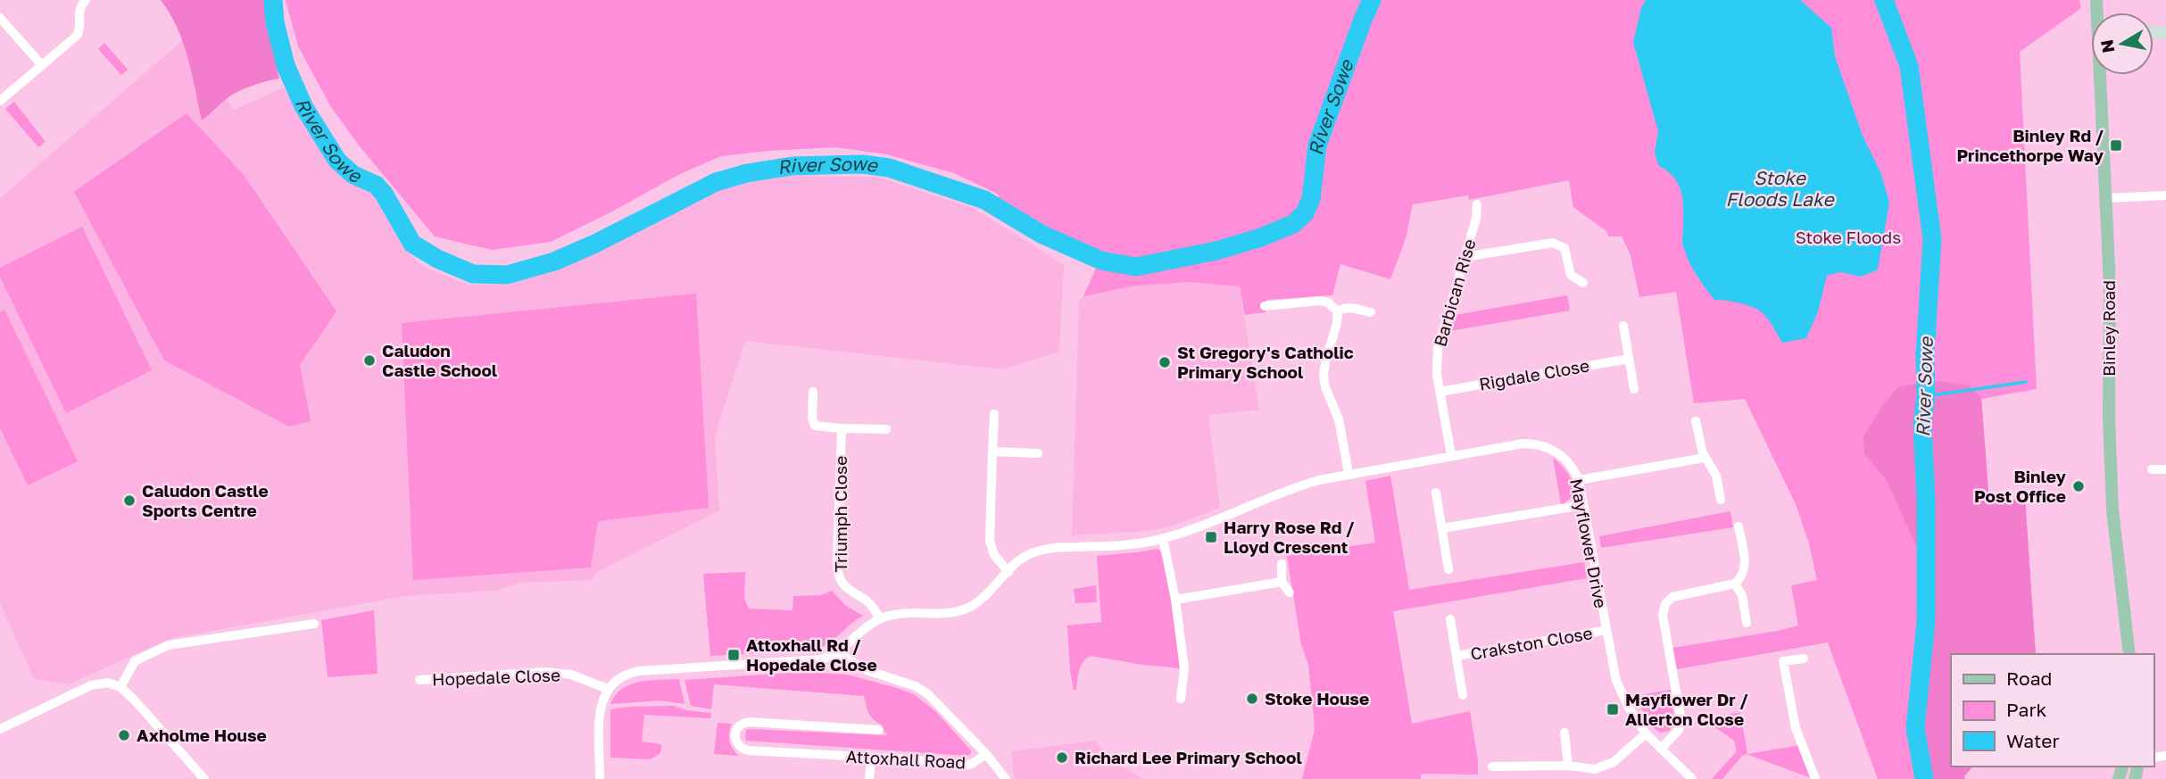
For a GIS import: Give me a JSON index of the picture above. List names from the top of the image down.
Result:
{
  "streets": {
    "main road": ["Binley Road"],
    "street": [
      "Barbican Rise",
      "Rigdale Close",
      "Triumph Close",
      "Mayflower Drive",
      "Crakston Close",
      "Hopedale Close",
      "Attoxhall Road"
    ]
  },
  "crossings": [
    ["Barbican Rise", "Rigdale Close"],
    ["Barbican Rise", "Mayflower Drive"],
    ["Triumph Close", "Mayflower Drive"],
    ["Mayflower Drive", "Crakston Close"]
  ],
  "water": ["River Sowe", "Stoke Floods Lake"],
  "parks": ["Stoke Floods"],
  "places": {
    "transit": [
      "Binley Rd / Princethorpe Way",
      "Harry Rose Rd / Lloyd Crescent",
      "Attoxhall Rd / Hopedale Close",
      "Mayflower Dr / Allerton Close"
    ],
    "other": [
      "Caludon Castle School",
      "St Gregory's Catholic Primary School",
      "Binley Post Office",
      "Caludon Castle Sports Centre",
      "Stoke House",
      "Axholme House",
      "Richard Lee Primary School"
    ]
  },
  "legend": ["Road", "Park", "Water"],
  "north": "left"
}
